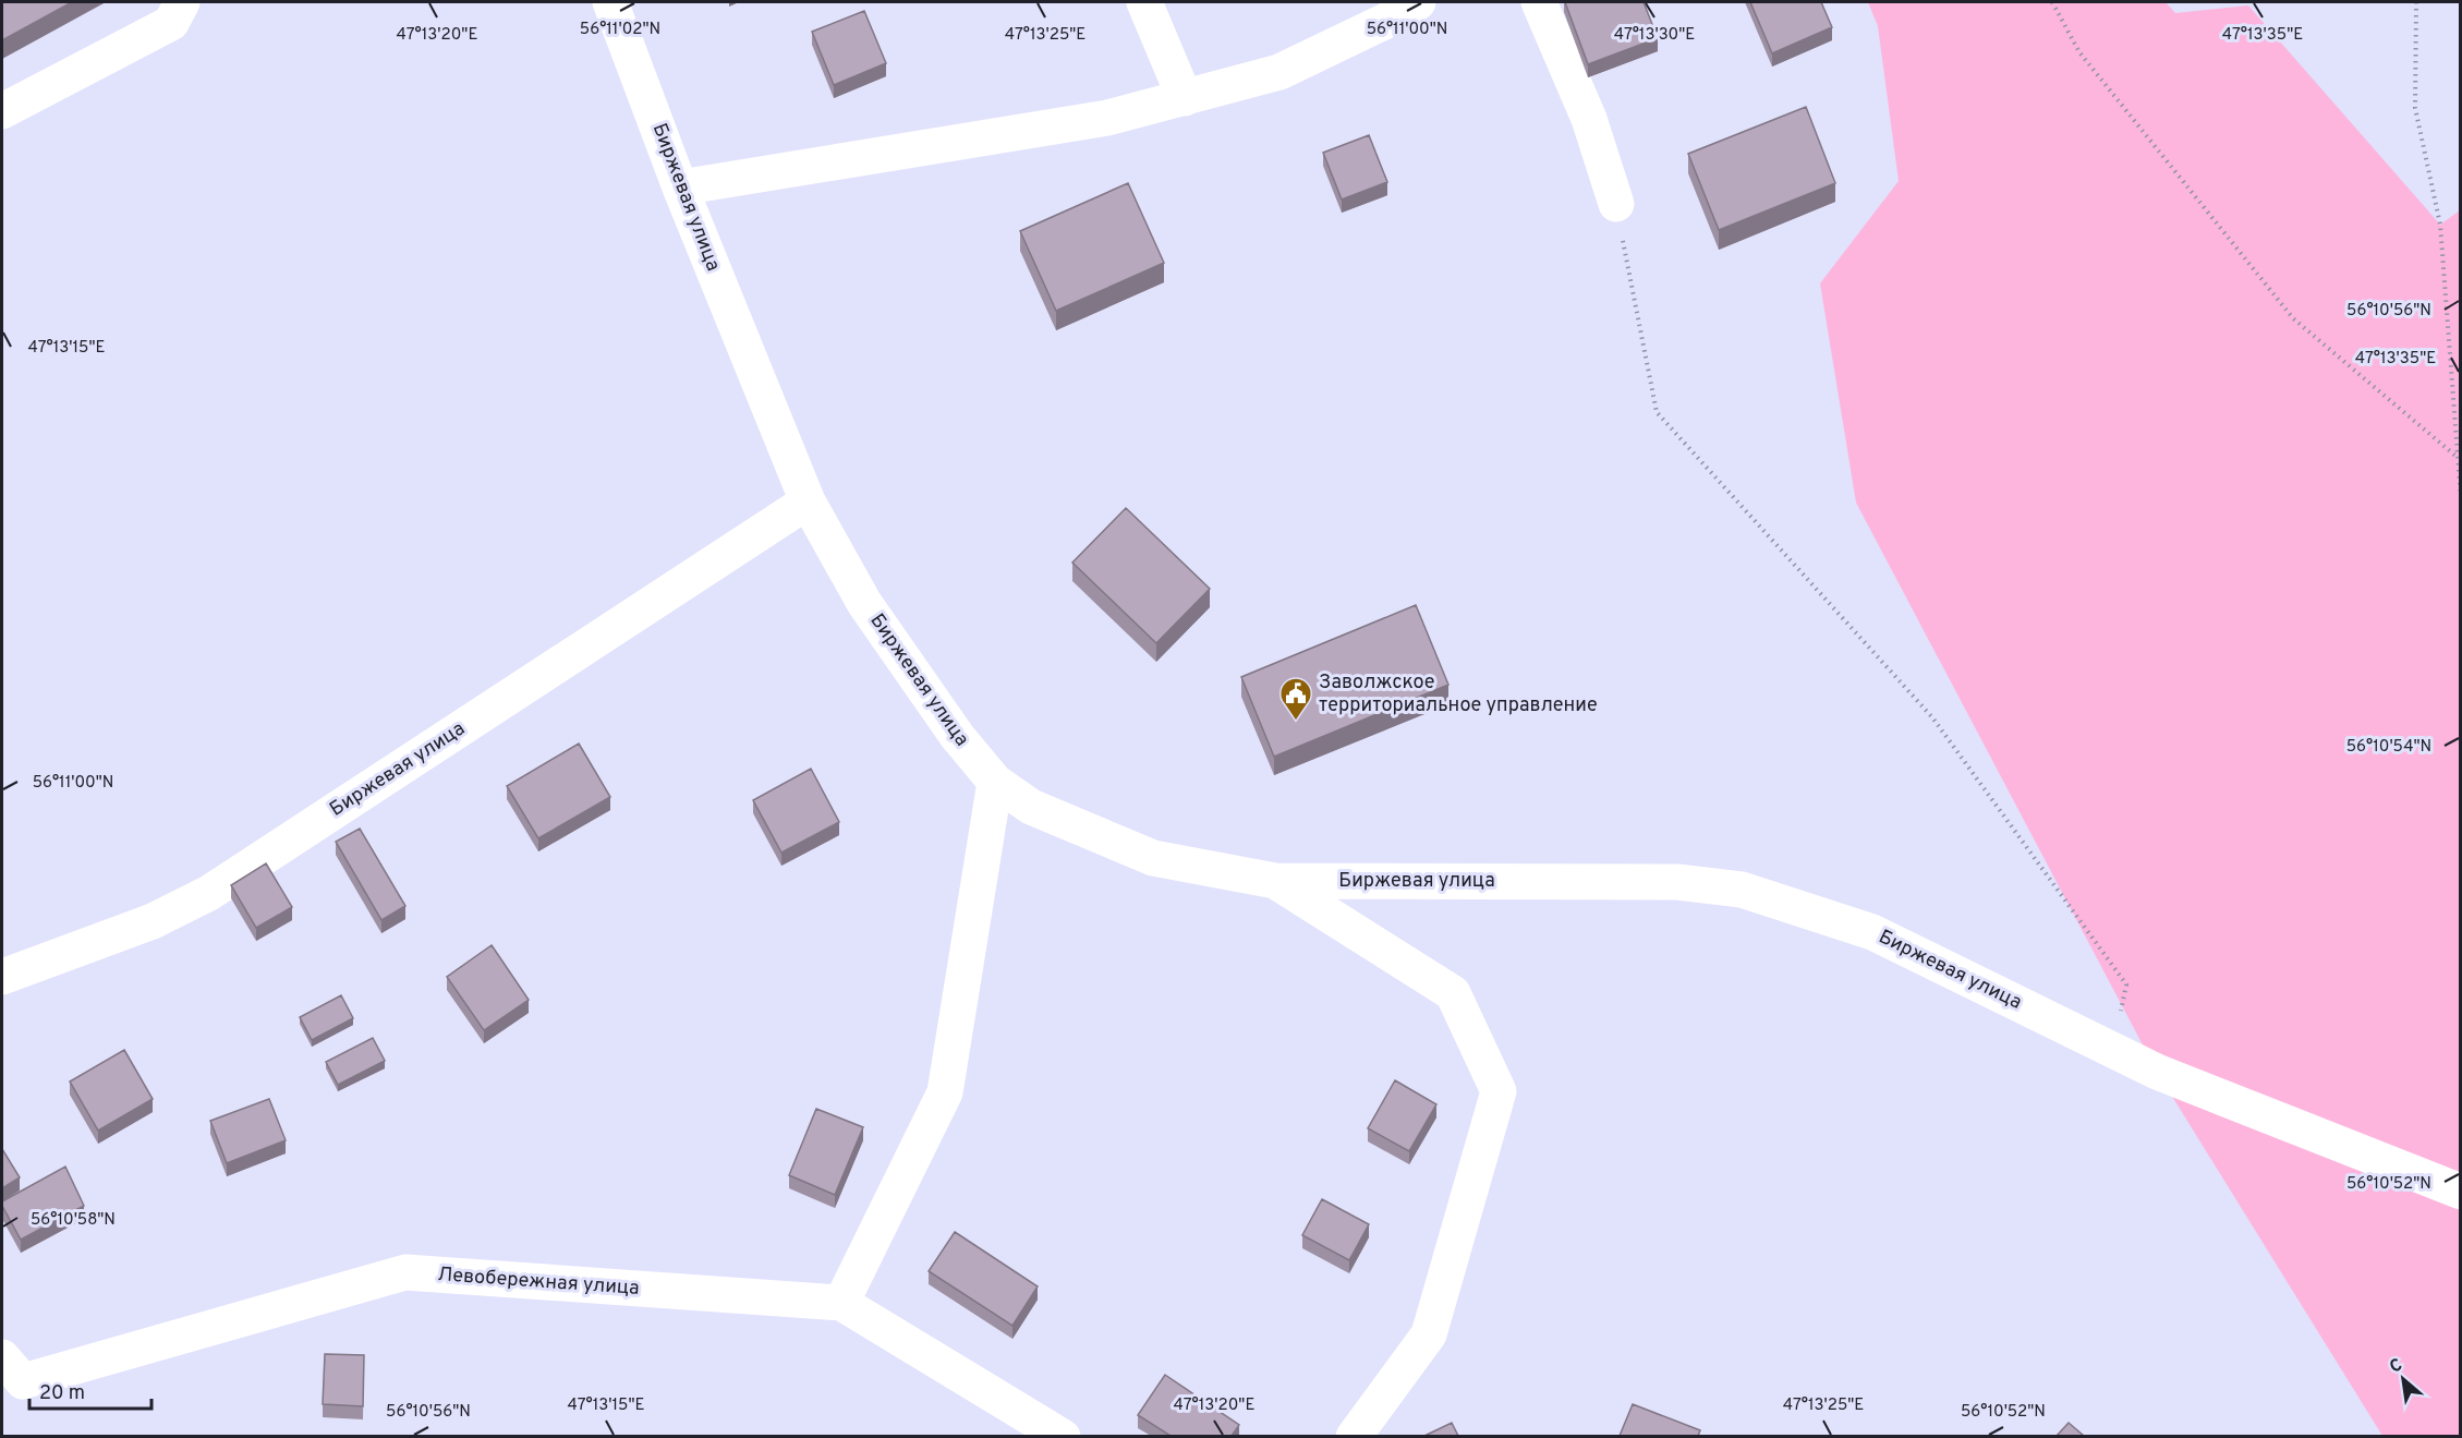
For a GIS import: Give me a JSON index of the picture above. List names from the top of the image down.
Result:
{
  "streets": {
    "street": ["Биржевая улица", "Левобережная улица"]
  },
  "places": {
    "public building": ["Заволжское территориальное управление"]
  },
  "scale_bar": "20 m",
  "north": "top left",
  "coordinates": [
    "56°11'02\"N",
    "56°11'00\"N",
    "47°13'20\"E",
    "47°13'25\"E",
    "47°13'30\"E",
    "47°13'35\"E",
    "56°10'56\"N",
    "47°13'15\"E",
    "56°10'54\"N",
    "56°10'52\"N",
    "56°10'58\"N"
  ]
}
